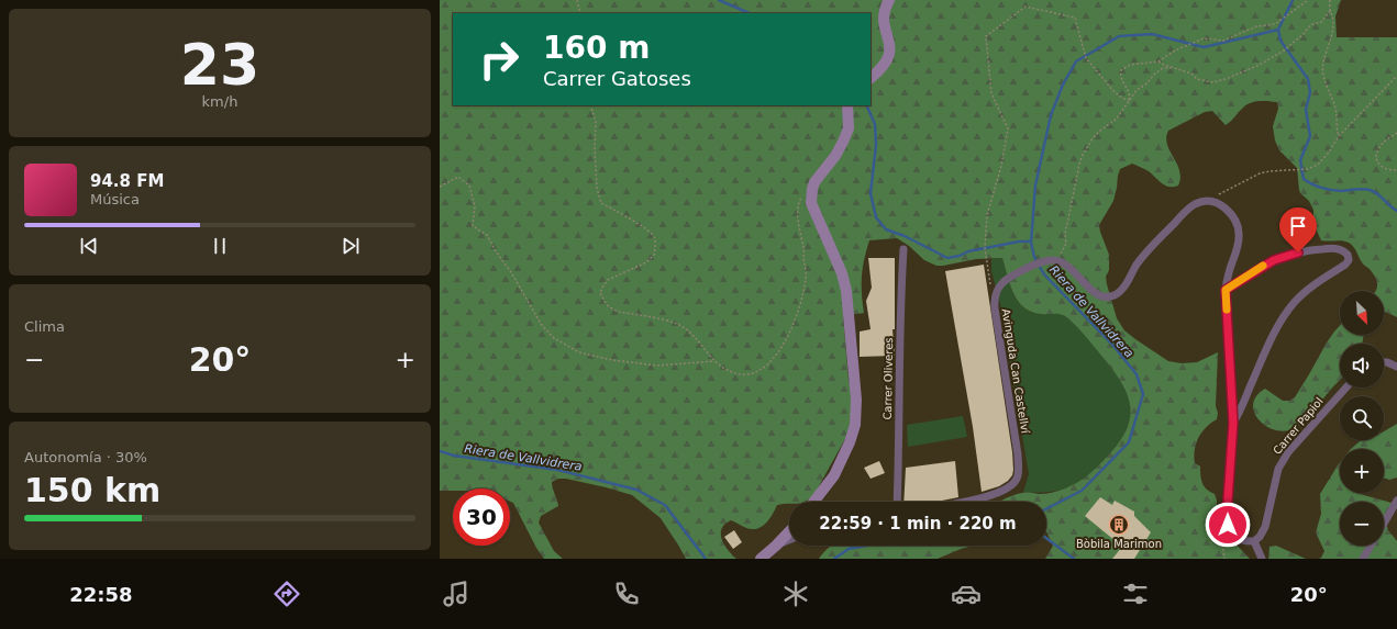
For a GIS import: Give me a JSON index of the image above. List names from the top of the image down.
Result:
{
  "streets": {
    "street": ["Avinguda Can Castellví", "Carrer Oliveres", "Carrer Papiol"]
  },
  "water": ["Riera de Vallvidrera"],
  "places": {
    "building": ["Bòbila Marimon"]
  },
  "north": "bottom right",
  "page": {
    "tile": [
      ["23", "km/h"],
      "Clima",
      ["Autonomía · 30%", "150 km"]
    ],
    "turn": ["160 m", "Carrer Gatoses"],
    "song": ["94.8 FM", "Música"],
    "map_buttons": ["+", "−"],
    "heat": ["−", "20°", "+"],
    "limit": "30",
    "trip": "22:59 · 1 min · 220 m",
    "tabs": ["22:58", "20°"]
  }
}
